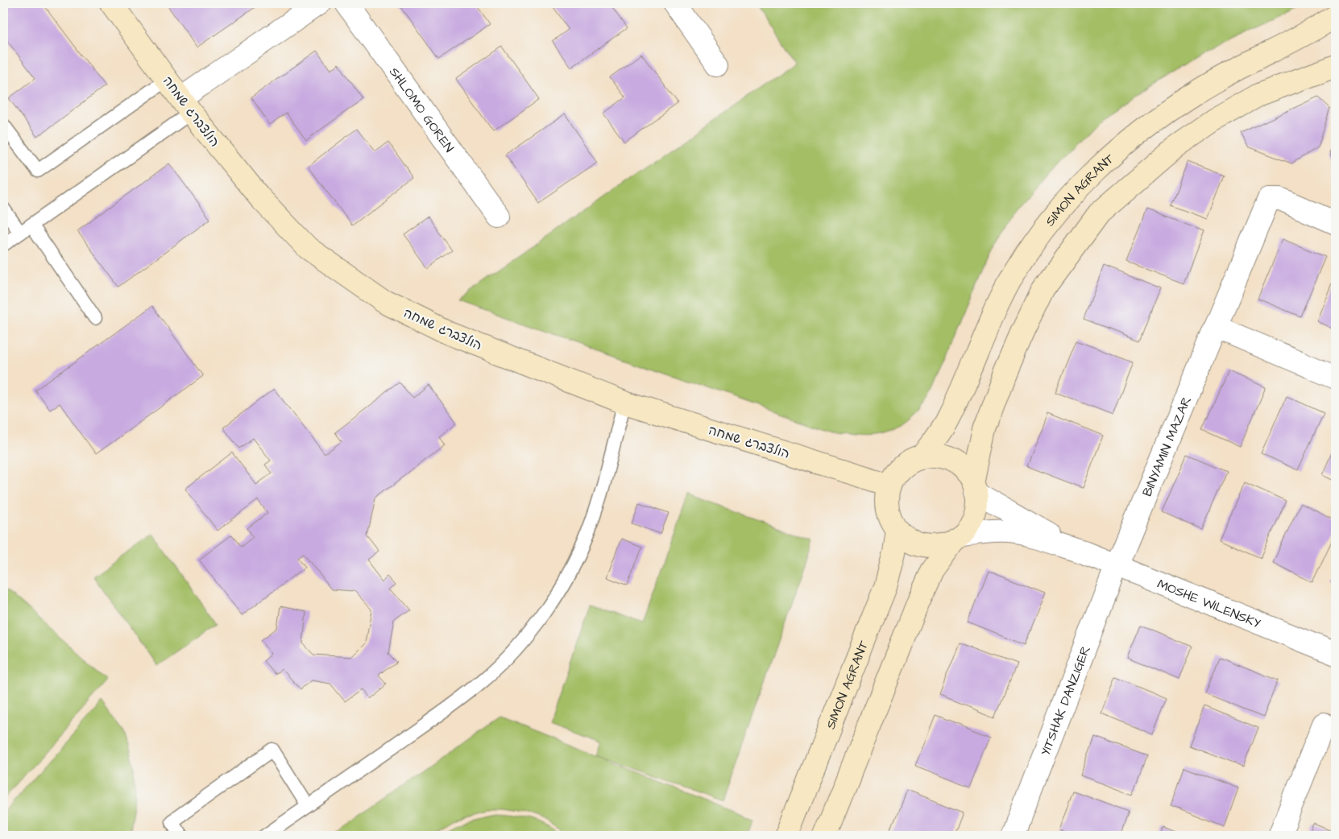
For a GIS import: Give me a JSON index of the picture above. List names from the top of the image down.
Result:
{
  "streets": {
    "street": [
      "SHLOMO GOREN",
      "הולצברג שמחה",
      "SIMON AGRANT",
      "BINYAMIN MAZAR",
      "MOSHE WILENSKY",
      "YITSHAK DANZIGER"
    ]
  },
  "crossings": [
    ["הולצברג שמחה", "SIMON AGRANT"],
    ["הולצברג שמחה", "MOSHE WILENSKY"],
    ["SIMON AGRANT", "MOSHE WILENSKY"],
    ["BINYAMIN MAZAR", "MOSHE WILENSKY"],
    ["BINYAMIN MAZAR", "YITSHAK DANZIGER"],
    ["MOSHE WILENSKY", "YITSHAK DANZIGER"]
  ]
}
